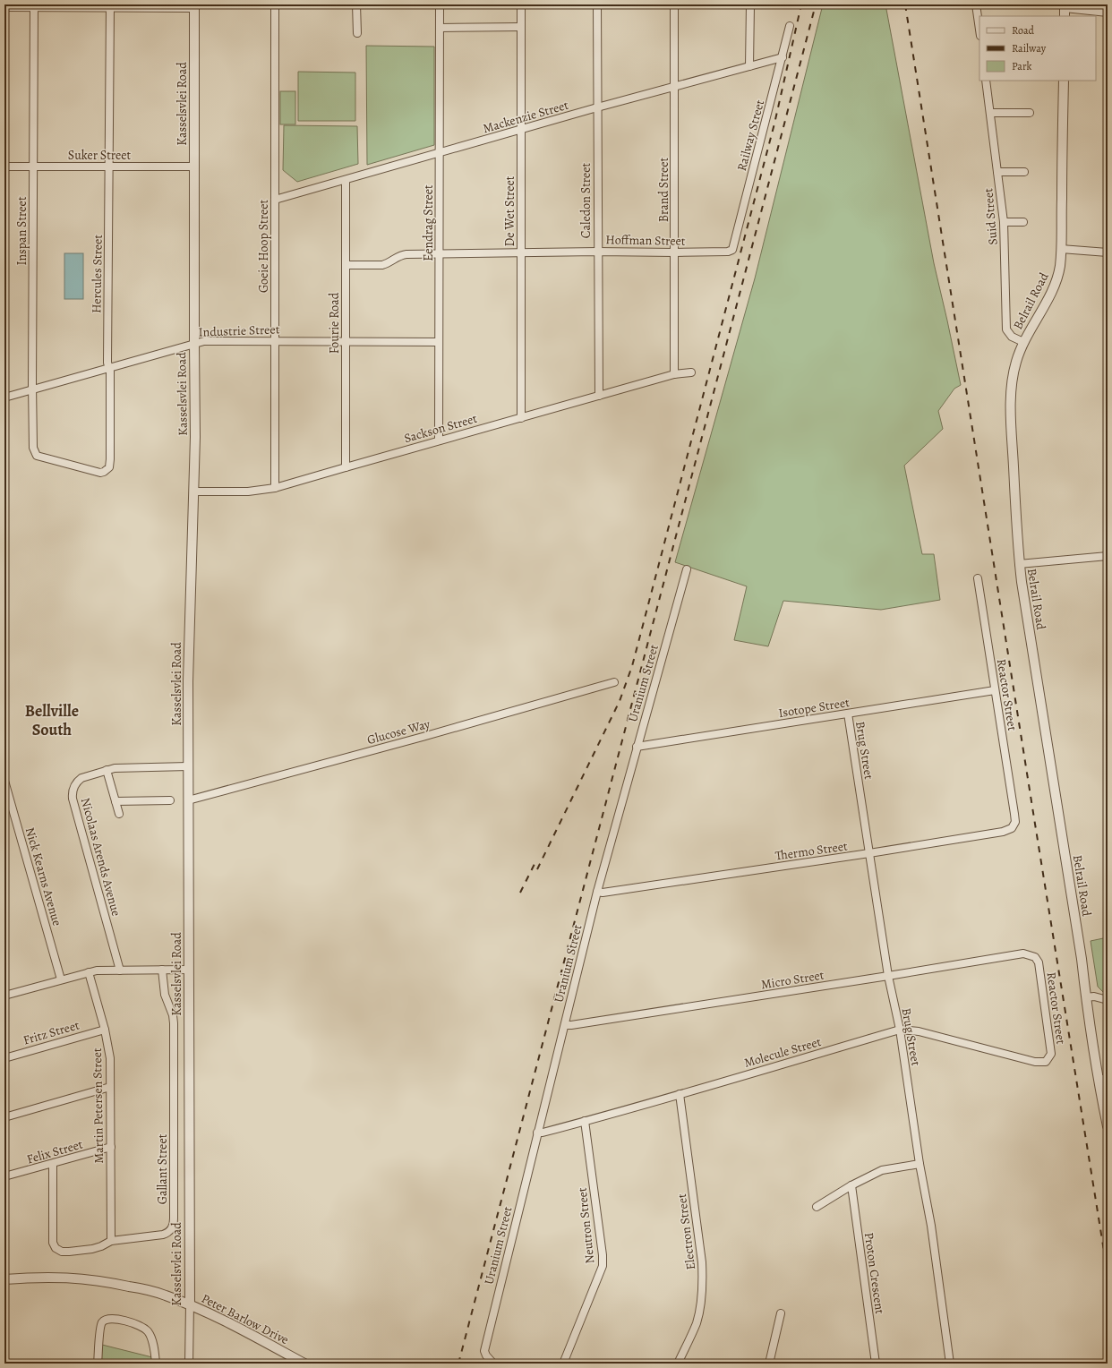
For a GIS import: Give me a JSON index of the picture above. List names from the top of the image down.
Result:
{
  "streets": {
    "street": [
      "Kasselsvlei Road",
      "Mackenzie Street",
      "Railway Street",
      "Suker Street",
      "Brand Street",
      "Caledon Street",
      "De Wet Street",
      "Suid Street",
      "Eendrag Street",
      "Inspan Street",
      "Hoffman Street",
      "Goeie Hoop Street",
      "Hercules Street",
      "Belrail Road",
      "Fourie Road",
      "Industrie Street",
      "Sackson Street",
      "Uranium Street",
      "Reactor Street",
      "Isotope Street",
      "Glucose Way",
      "Brug Street",
      "Thermo Street",
      "Nicolaas Arends Avenue",
      "Nick Kearns Avenue",
      "Micro Street",
      "Fritz Street",
      "Molecule Street",
      "Martin Petersen Street",
      "Felix Street",
      "Gallant Street",
      "Neutron Street",
      "Electron Street",
      "Proton Crescent",
      "Peter Barlow Drive"
    ]
  },
  "crossings": [
    ["Kasselsvlei Road", "Suker Street"],
    ["Kasselsvlei Road", "Industrie Street"],
    ["Kasselsvlei Road", "Sackson Street"],
    ["Kasselsvlei Road", "Glucose Way"],
    ["Kasselsvlei Road", "Nicolaas Arends Avenue"],
    ["Kasselsvlei Road", "Peter Barlow Drive"],
    ["Mackenzie Street", "Railway Street"],
    ["Mackenzie Street", "Brand Street"],
    ["Mackenzie Street", "Caledon Street"],
    ["Mackenzie Street", "De Wet Street"],
    ["Mackenzie Street", "Eendrag Street"],
    ["Mackenzie Street", "Goeie Hoop Street"],
    ["Mackenzie Street", "Fourie Road"],
    ["Railway Street", "Hoffman Street"],
    ["Suker Street", "Inspan Street"],
    ["Suker Street", "Hercules Street"],
    ["Brand Street", "Hoffman Street"],
    ["Brand Street", "Sackson Street"],
    ["Caledon Street", "Hoffman Street"],
    ["Caledon Street", "Sackson Street"],
    ["De Wet Street", "Hoffman Street"],
    ["De Wet Street", "Sackson Street"],
    ["Suid Street", "Belrail Road"],
    ["Eendrag Street", "Hoffman Street"],
    ["Eendrag Street", "Industrie Street"],
    ["Eendrag Street", "Sackson Street"],
    ["Inspan Street", "Hercules Street"],
    ["Inspan Street", "Industrie Street"],
    ["Hoffman Street", "Fourie Road"],
    ["Goeie Hoop Street", "Industrie Street"],
    ["Goeie Hoop Street", "Sackson Street"],
    ["Hercules Street", "Industrie Street"],
    ["Fourie Road", "Industrie Street"],
    ["Fourie Road", "Sackson Street"],
    ["Uranium Street", "Isotope Street"],
    ["Uranium Street", "Thermo Street"],
    ["Uranium Street", "Micro Street"],
    ["Uranium Street", "Molecule Street"],
    ["Reactor Street", "Isotope Street"],
    ["Reactor Street", "Thermo Street"],
    ["Reactor Street", "Micro Street"],
    ["Reactor Street", "Molecule Street"],
    ["Isotope Street", "Brug Street"],
    ["Brug Street", "Thermo Street"],
    ["Brug Street", "Micro Street"],
    ["Brug Street", "Molecule Street"],
    ["Fritz Street", "Martin Petersen Street"],
    ["Molecule Street", "Neutron Street"],
    ["Molecule Street", "Electron Street"],
    ["Martin Petersen Street", "Felix Street"],
    ["Martin Petersen Street", "Gallant Street"],
    ["Felix Street", "Gallant Street"]
  ],
  "districts": ["Bellville South"],
  "legend": ["Road", "Railway", "Park"]
}
